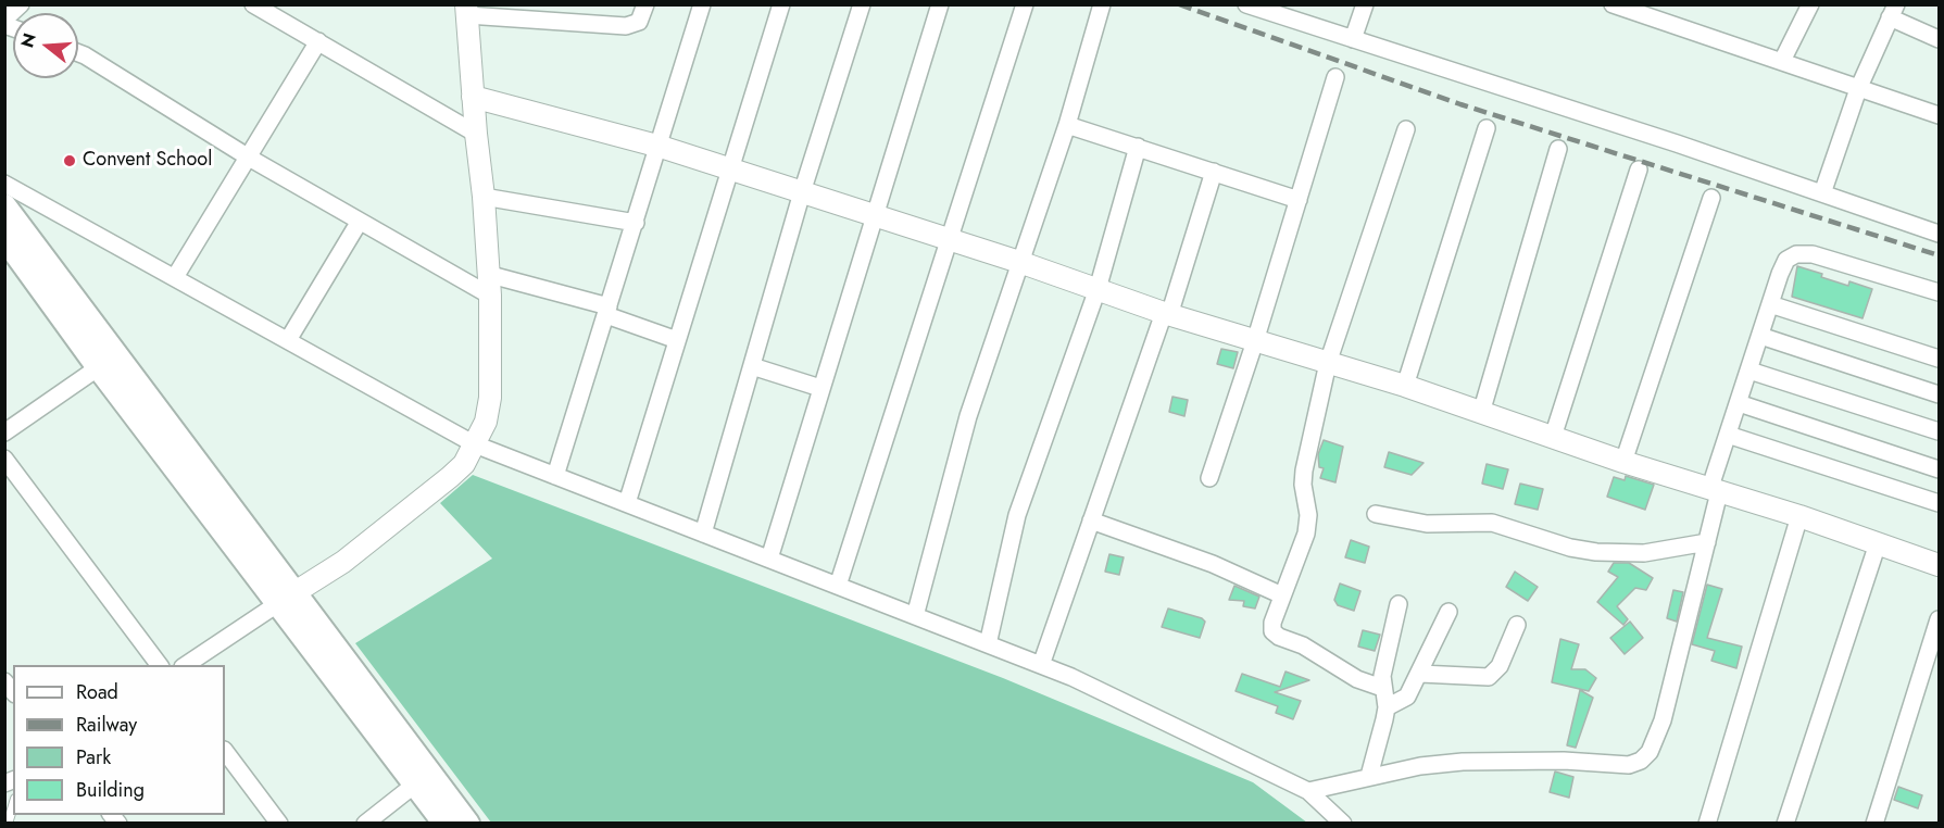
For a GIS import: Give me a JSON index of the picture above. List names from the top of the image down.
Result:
{
  "places": ["Convent School"],
  "legend": [
    "Road",
    "Railway",
    "Park",
    "Building"
  ],
  "north": "left"
}
